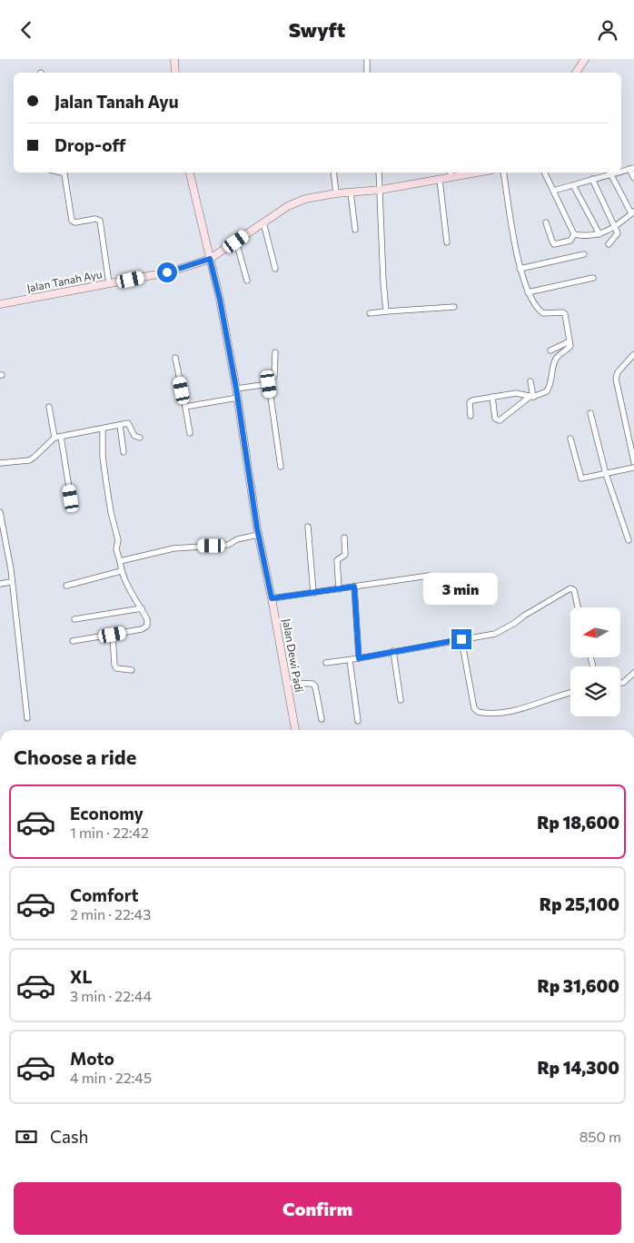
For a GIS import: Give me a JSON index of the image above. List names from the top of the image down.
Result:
{
  "streets": {
    "street": ["Jalan Tanah Ayu", "Jalan Dewi Padi"]
  },
  "crossings": [
    ["Jalan Tanah Ayu", "Jalan Dewi Padi"]
  ],
  "north": "left",
  "page": {
    "header": "Swyft",
    "banner": ["Jalan Tanah Ayu", "Drop-off"],
    "bubble": "3 min",
    "heading": "Choose a ride",
    "list": [
      {
        "name": "Economy",
        "note": "1 min · 22:42",
        "value": "Rp 18,600"
      },
      {
        "name": "Comfort",
        "note": "2 min · 22:43",
        "value": "Rp 25,100"
      },
      {
        "name": "XL",
        "note": "3 min · 22:44",
        "value": "Rp 31,600"
      },
      {
        "name": "Moto",
        "note": "4 min · 22:45",
        "value": "Rp 14,300"
      }
    ],
    "pay": ["Cash", "850 m"],
    "buttons": "Confirm"
  }
}
